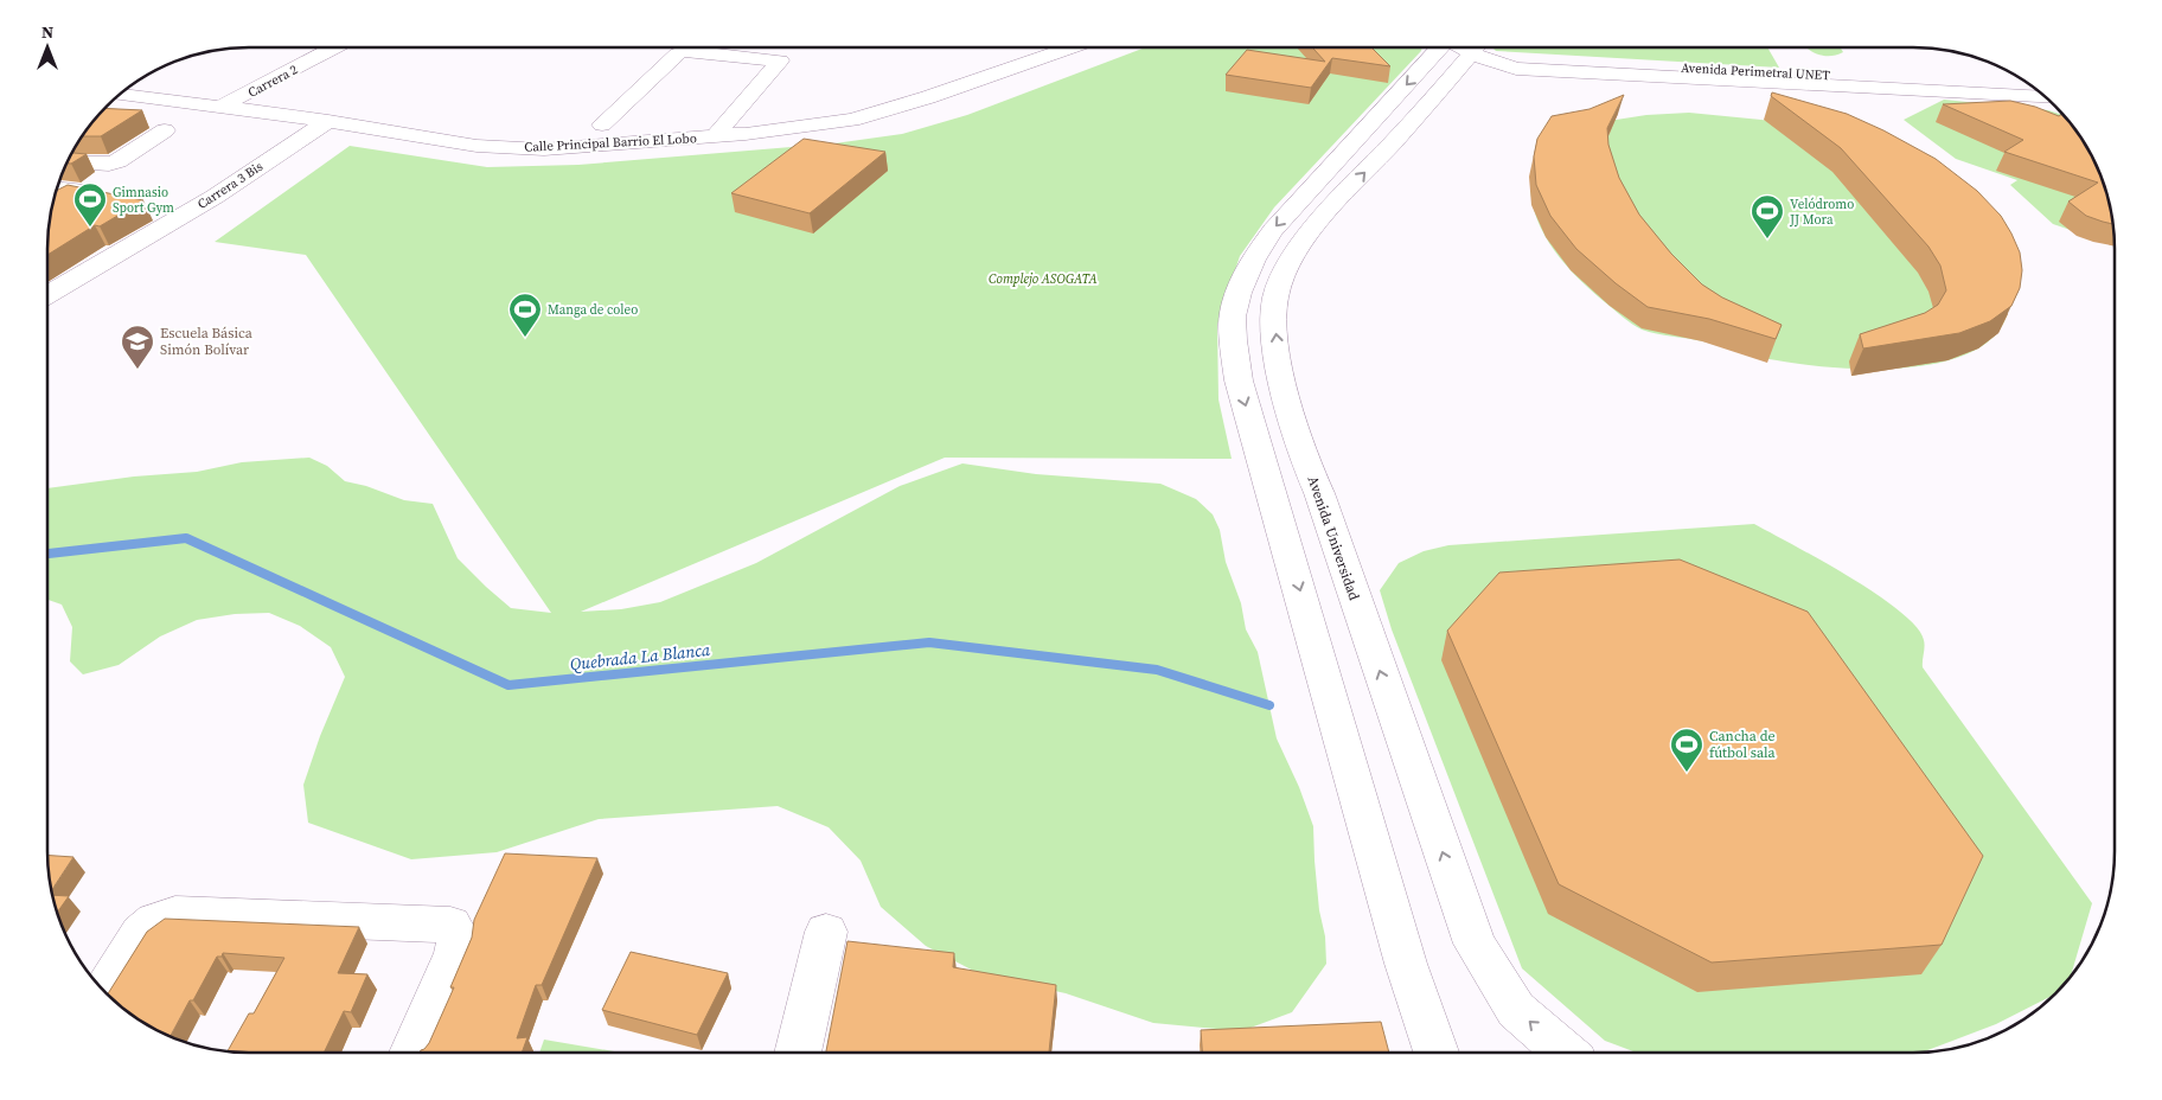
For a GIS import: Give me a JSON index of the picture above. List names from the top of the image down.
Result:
{
  "streets": {
    "street": [
      "Carrera 2",
      "Calle Principal Barrio El Lobo",
      "Carrera 3 Bis",
      "Avenida Universidad"
    ]
  },
  "crossings": [
    ["Carrera 2", "Calle Principal Barrio El Lobo"],
    ["Calle Principal Barrio El Lobo", "Carrera 3 Bis"]
  ],
  "one_way": ["Avenida Universidad"],
  "water": ["Quebrada La Blanca"],
  "parks": ["Complejo ASOGATA"],
  "places": {
    "sports": [
      "Gimnasio Sport Gym",
      "Velódromo JJ Mora",
      "Manga de coleo",
      "Cancha de fútbol sala"
    ],
    "school or university": ["Escuela Básica Simón Bolívar"]
  },
  "north": "top"
}
